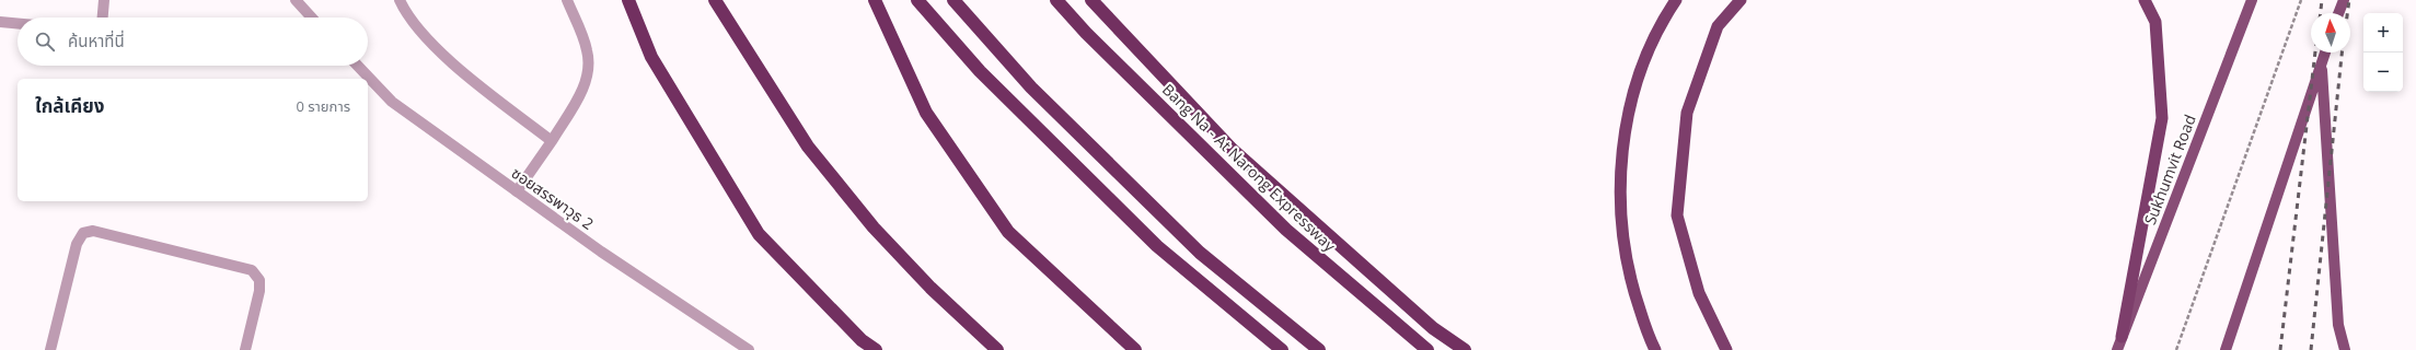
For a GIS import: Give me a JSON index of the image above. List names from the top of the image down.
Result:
{
  "streets": {
    "highway": ["Bang Na - At Narong Expressway"],
    "main road": ["Sukhumvit Road"],
    "street": ["ซอยสรรพาวุธ 2"]
  },
  "north": "top",
  "page": {
    "map_buttons": ["+", "−"],
    "search": "ค้นหาที่นี่",
    "heading": ["ใกล้เคียง", "0 รายการ"]
  }
}
